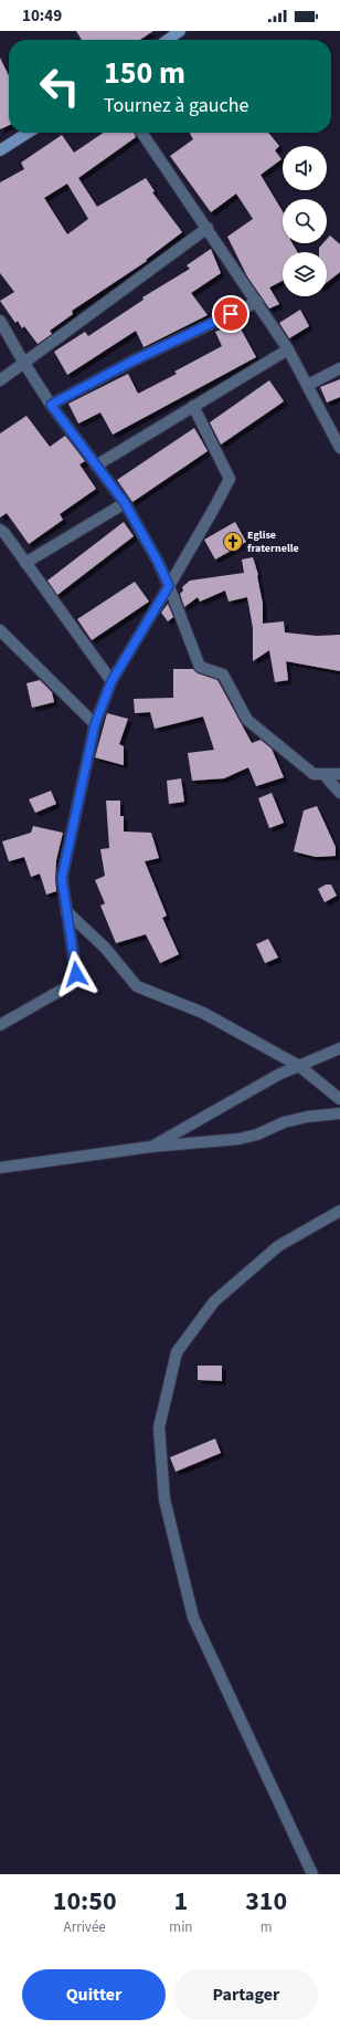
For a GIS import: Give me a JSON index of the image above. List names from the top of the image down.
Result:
{
  "places": {
    "church": ["Eglise fraternelle"]
  },
  "page": {
    "status": "10:49",
    "turn": ["150 m", "Tournez à gauche"],
    "eta": [
      "10:50",
      "Arrivée",
      "1",
      "min",
      "310",
      "m"
    ],
    "buttons": ["Quitter", "Partager"]
  }
}
